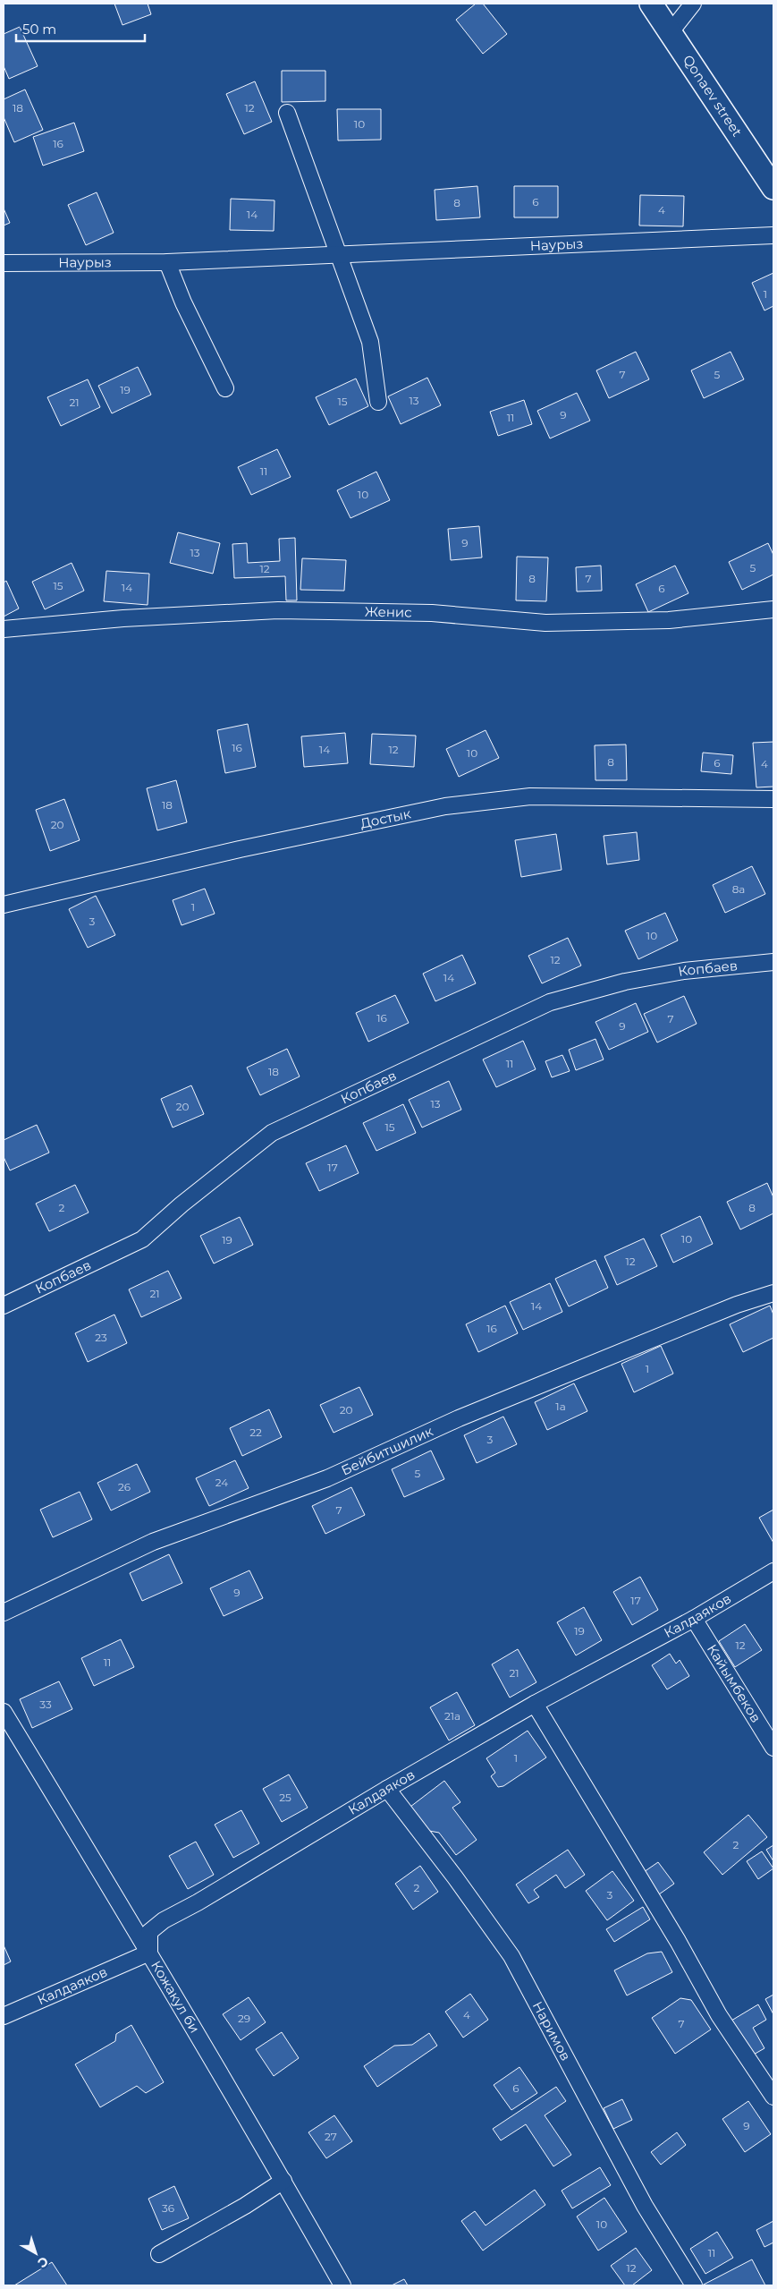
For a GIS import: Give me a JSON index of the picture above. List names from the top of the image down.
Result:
{
  "streets": {
    "main road": ["Qonaev street"],
    "street": [
      "Наурыз",
      "Женис",
      "Достык",
      "Копбаев",
      "Бейбитшилик",
      "Калдаяков",
      "Кайымбеков",
      "Кожакул би",
      "Наримов"
    ]
  },
  "crossings": [
    ["Калдаяков", "Кайымбеков"],
    ["Калдаяков", "Кожакул би"],
    ["Калдаяков", "Наримов"]
  ],
  "house_numbers": [
    "18",
    "12",
    "10",
    "16",
    "6",
    "8",
    "4",
    "14",
    "1",
    "7",
    "5",
    "19",
    "13",
    "15",
    "21",
    "9",
    "11",
    "11",
    "10",
    "9",
    "13",
    "5",
    "12",
    "8",
    "7",
    "15",
    "14",
    "6",
    "16",
    "14",
    "12",
    "10",
    "8",
    "6",
    "4",
    "18",
    "20",
    "8а",
    "1",
    "3",
    "10",
    "12",
    "14",
    "16",
    "7",
    "9",
    "11",
    "18",
    "13",
    "20",
    "15",
    "17",
    "2",
    "8",
    "10",
    "19",
    "12",
    "21",
    "14",
    "16",
    "23",
    "1",
    "1а",
    "20",
    "22",
    "3",
    "5",
    "24",
    "26",
    "7",
    "9",
    "17",
    "19",
    "12",
    "11",
    "21",
    "33",
    "21а",
    "1",
    "25",
    "2",
    "2",
    "3",
    "4",
    "29",
    "7",
    "6",
    "9",
    "27",
    "36",
    "10",
    "11",
    "12"
  ],
  "scale_bar": "50 m",
  "north": "bottom right"
}
